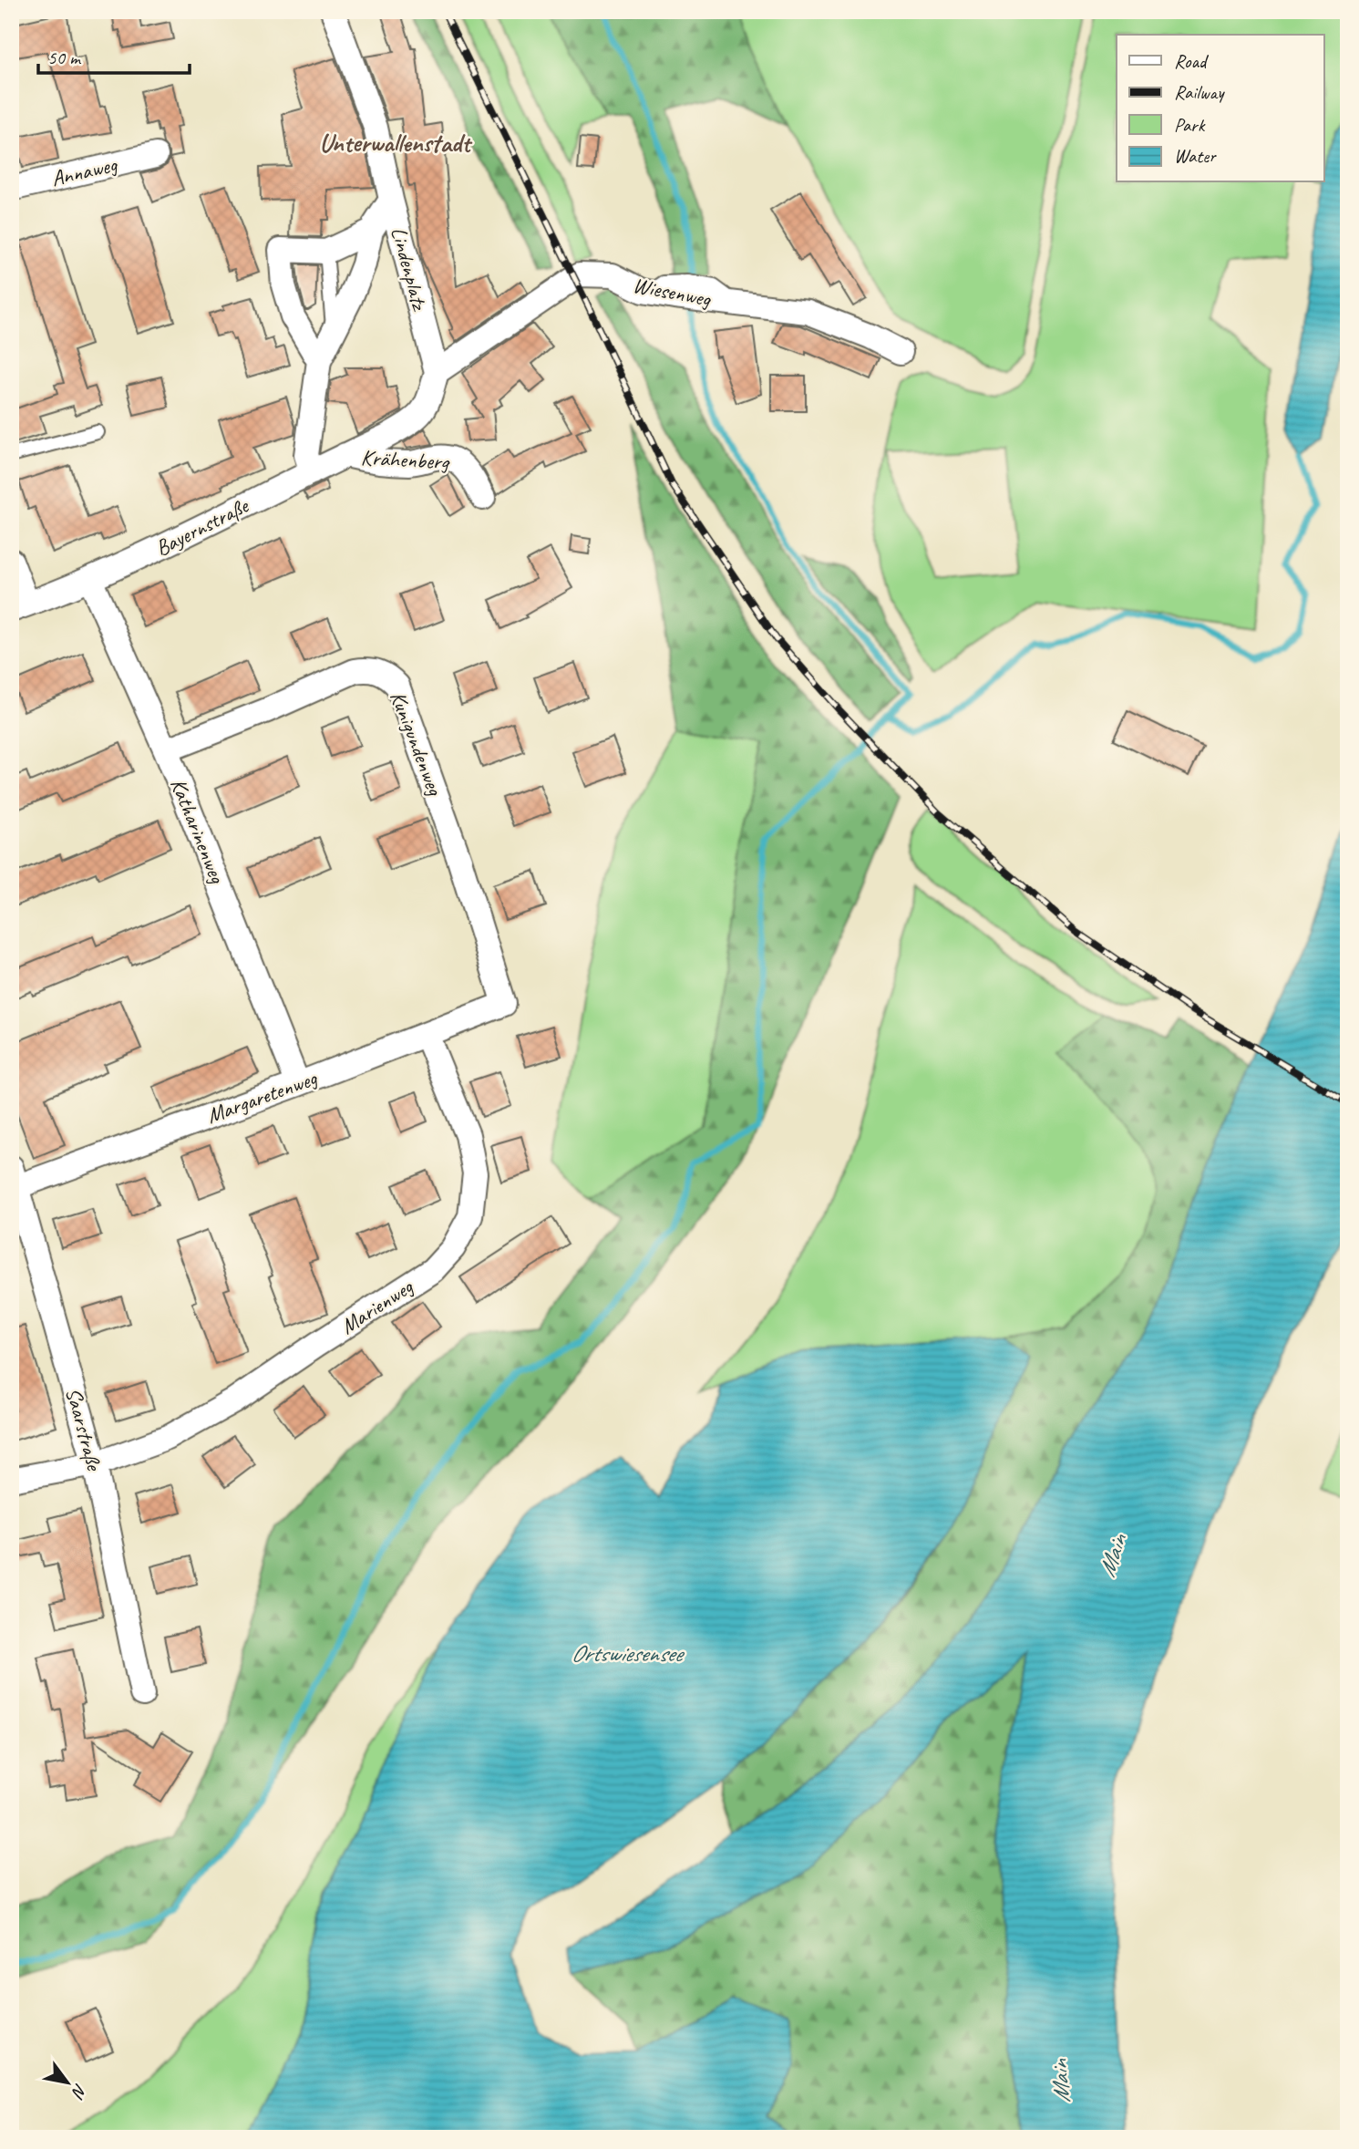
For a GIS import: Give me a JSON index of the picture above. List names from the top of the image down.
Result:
{
  "streets": {
    "street": [
      "Annaweg",
      "Lindenplatz",
      "Wiesenweg",
      "Krähenberg",
      "Bayernstraße",
      "Kunigundenweg",
      "Katharinenweg",
      "Margaretenweg",
      "Marienweg",
      "Saarstraße"
    ]
  },
  "crossings": [
    ["Lindenplatz", "Wiesenweg"],
    ["Lindenplatz", "Bayernstraße"],
    ["Wiesenweg", "Bayernstraße"],
    ["Krähenberg", "Bayernstraße"],
    ["Bayernstraße", "Katharinenweg"],
    ["Kunigundenweg", "Katharinenweg"],
    ["Kunigundenweg", "Margaretenweg"],
    ["Katharinenweg", "Margaretenweg"],
    ["Margaretenweg", "Marienweg"],
    ["Margaretenweg", "Saarstraße"],
    ["Marienweg", "Saarstraße"]
  ],
  "districts": ["Unterwallenstadt"],
  "water": ["Main", "Ortswiesensee"],
  "legend": [
    "Road",
    "Railway",
    "Park",
    "Water"
  ],
  "scale_bar": "50 m",
  "north": "bottom right"
}
